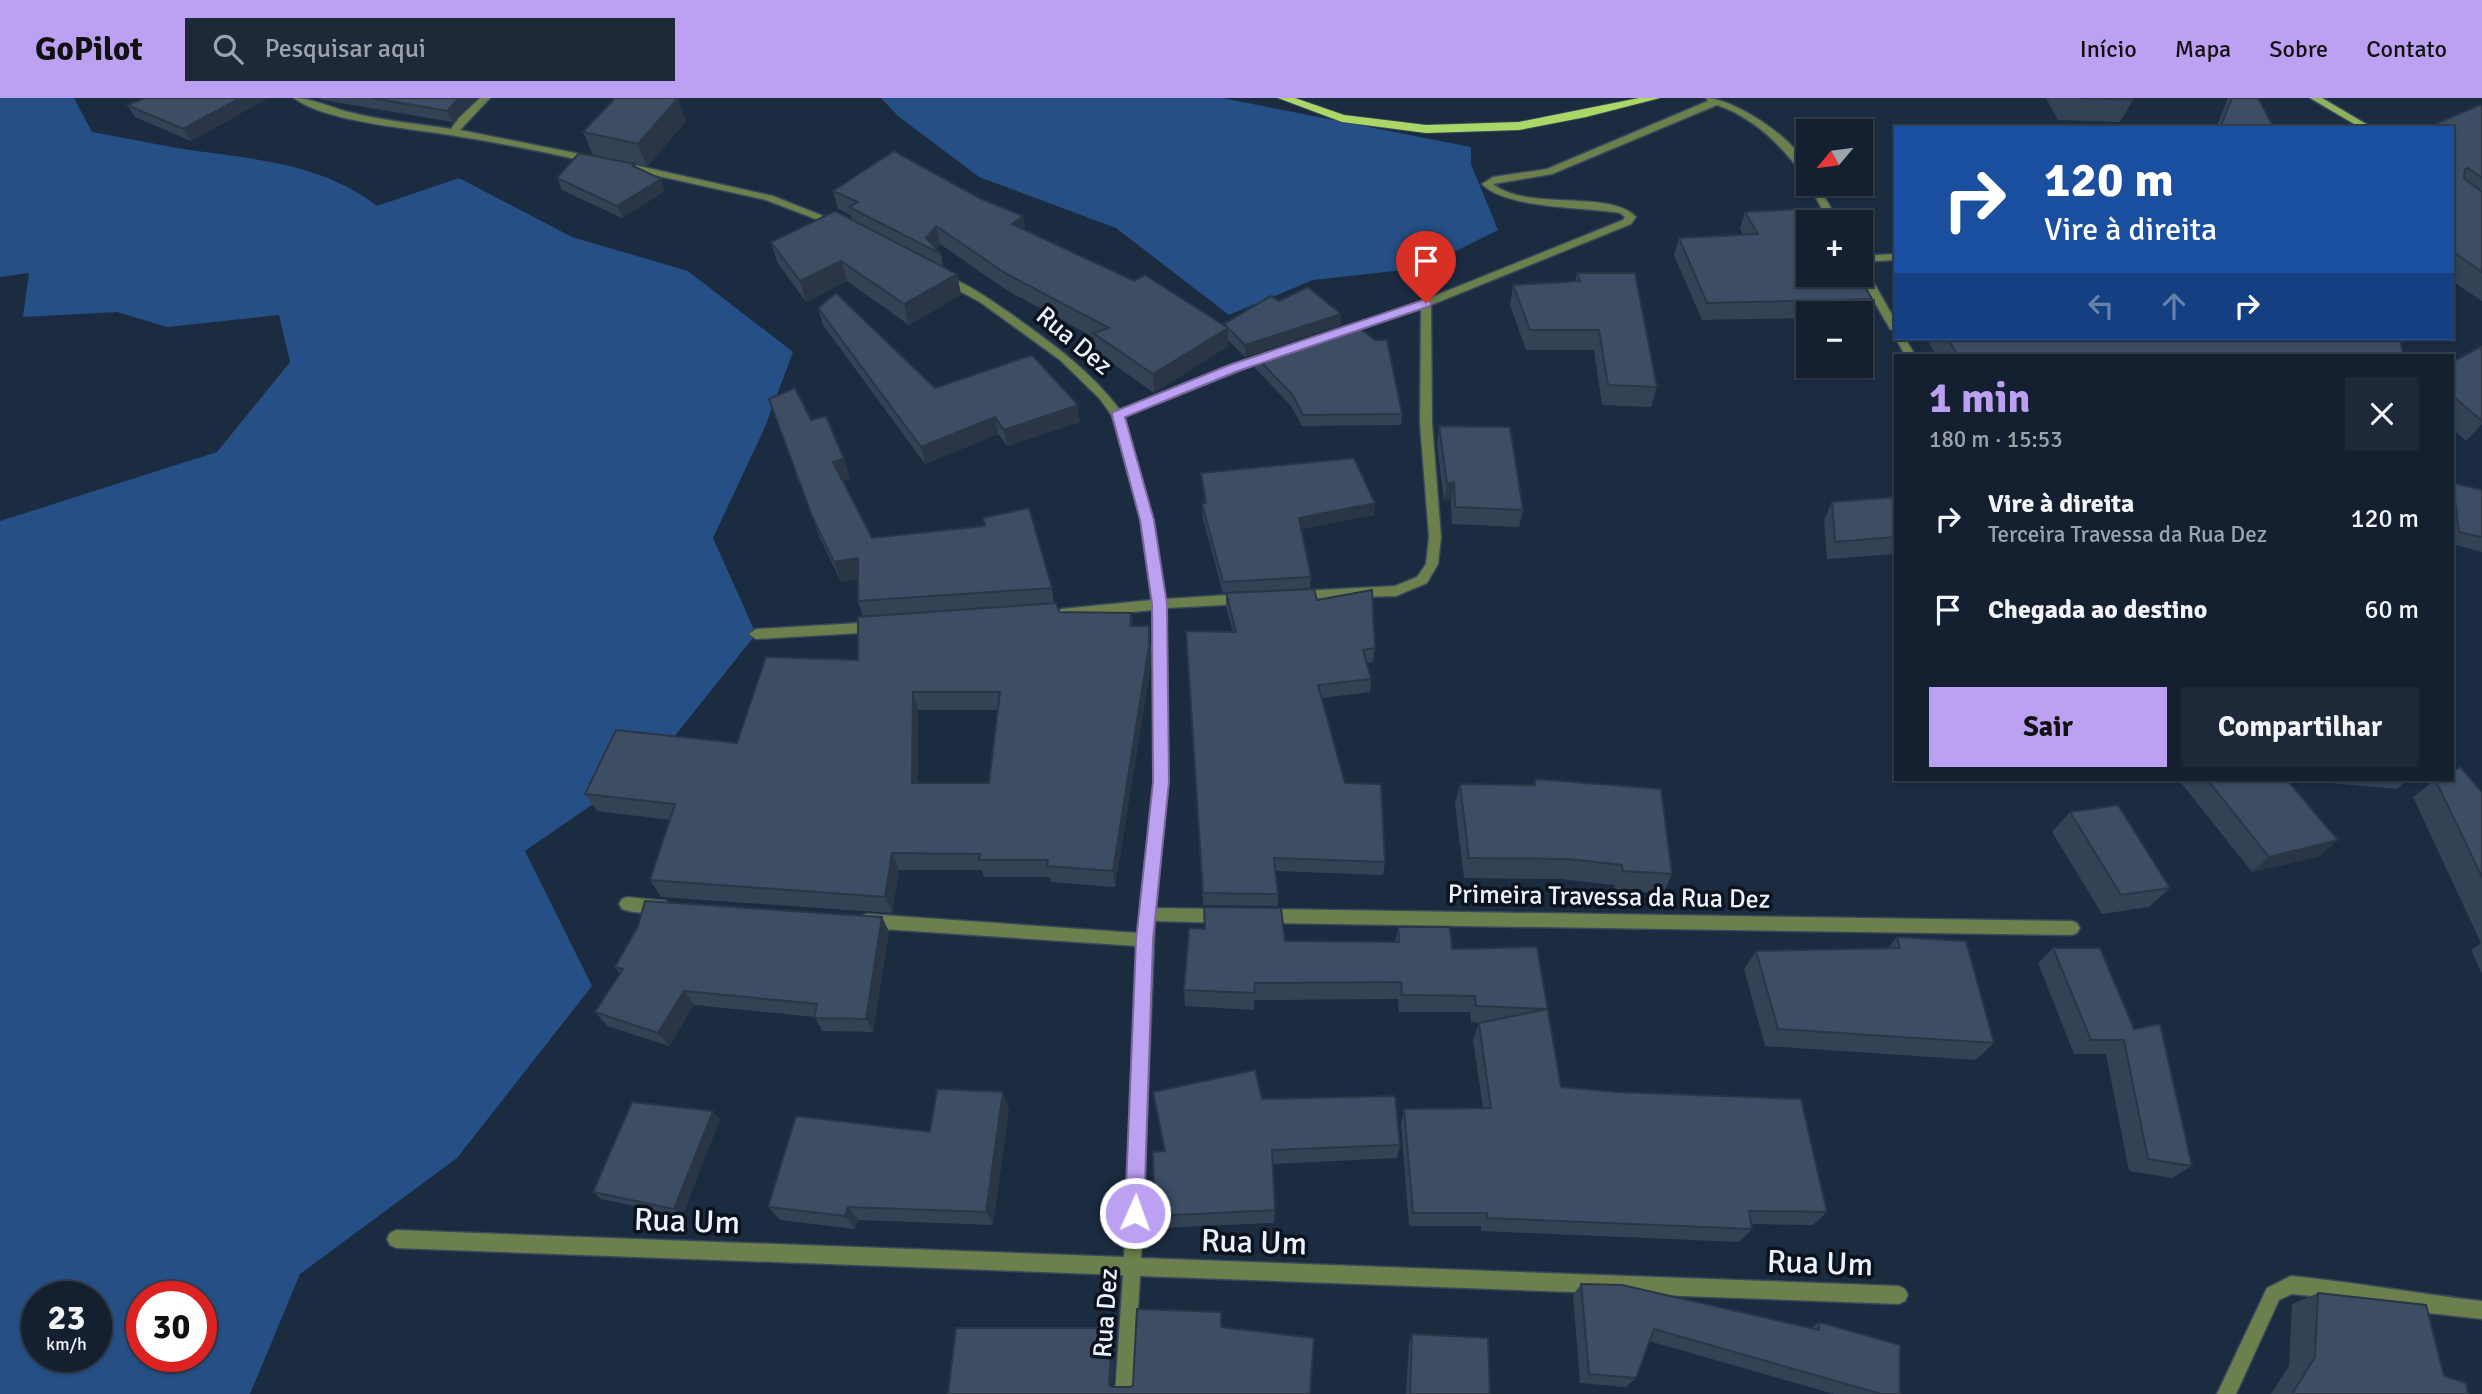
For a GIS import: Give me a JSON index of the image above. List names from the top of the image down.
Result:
{
  "streets": {
    "street": ["Rua Dez", "Primeira Travessa da Rua Dez", "Rua Um"]
  },
  "crossings": [
    ["Rua Dez", "Primeira Travessa da Rua Dez"],
    ["Rua Dez", "Rua Um"]
  ],
  "north": "bottom left",
  "page": {
    "header": "GoPilot",
    "search": "Pesquisar aqui",
    "nav": [
      "Início",
      "Mapa",
      "Sobre",
      "Contato"
    ],
    "map_buttons": ["+", "−"],
    "turn": ["120 m", "Vire à direita"],
    "heading": ["1 min", "180 m · 15:53"],
    "list": [
      {
        "name": "Vire à direita",
        "note": "Terceira Travessa da Rua Dez",
        "value": "120 m"
      },
      {
        "name": "Chegada ao destino",
        "value": "60 m"
      }
    ],
    "buttons": ["Sair", "Compartilhar"],
    "speed": "23 km/h",
    "limit": "30"
  }
}
